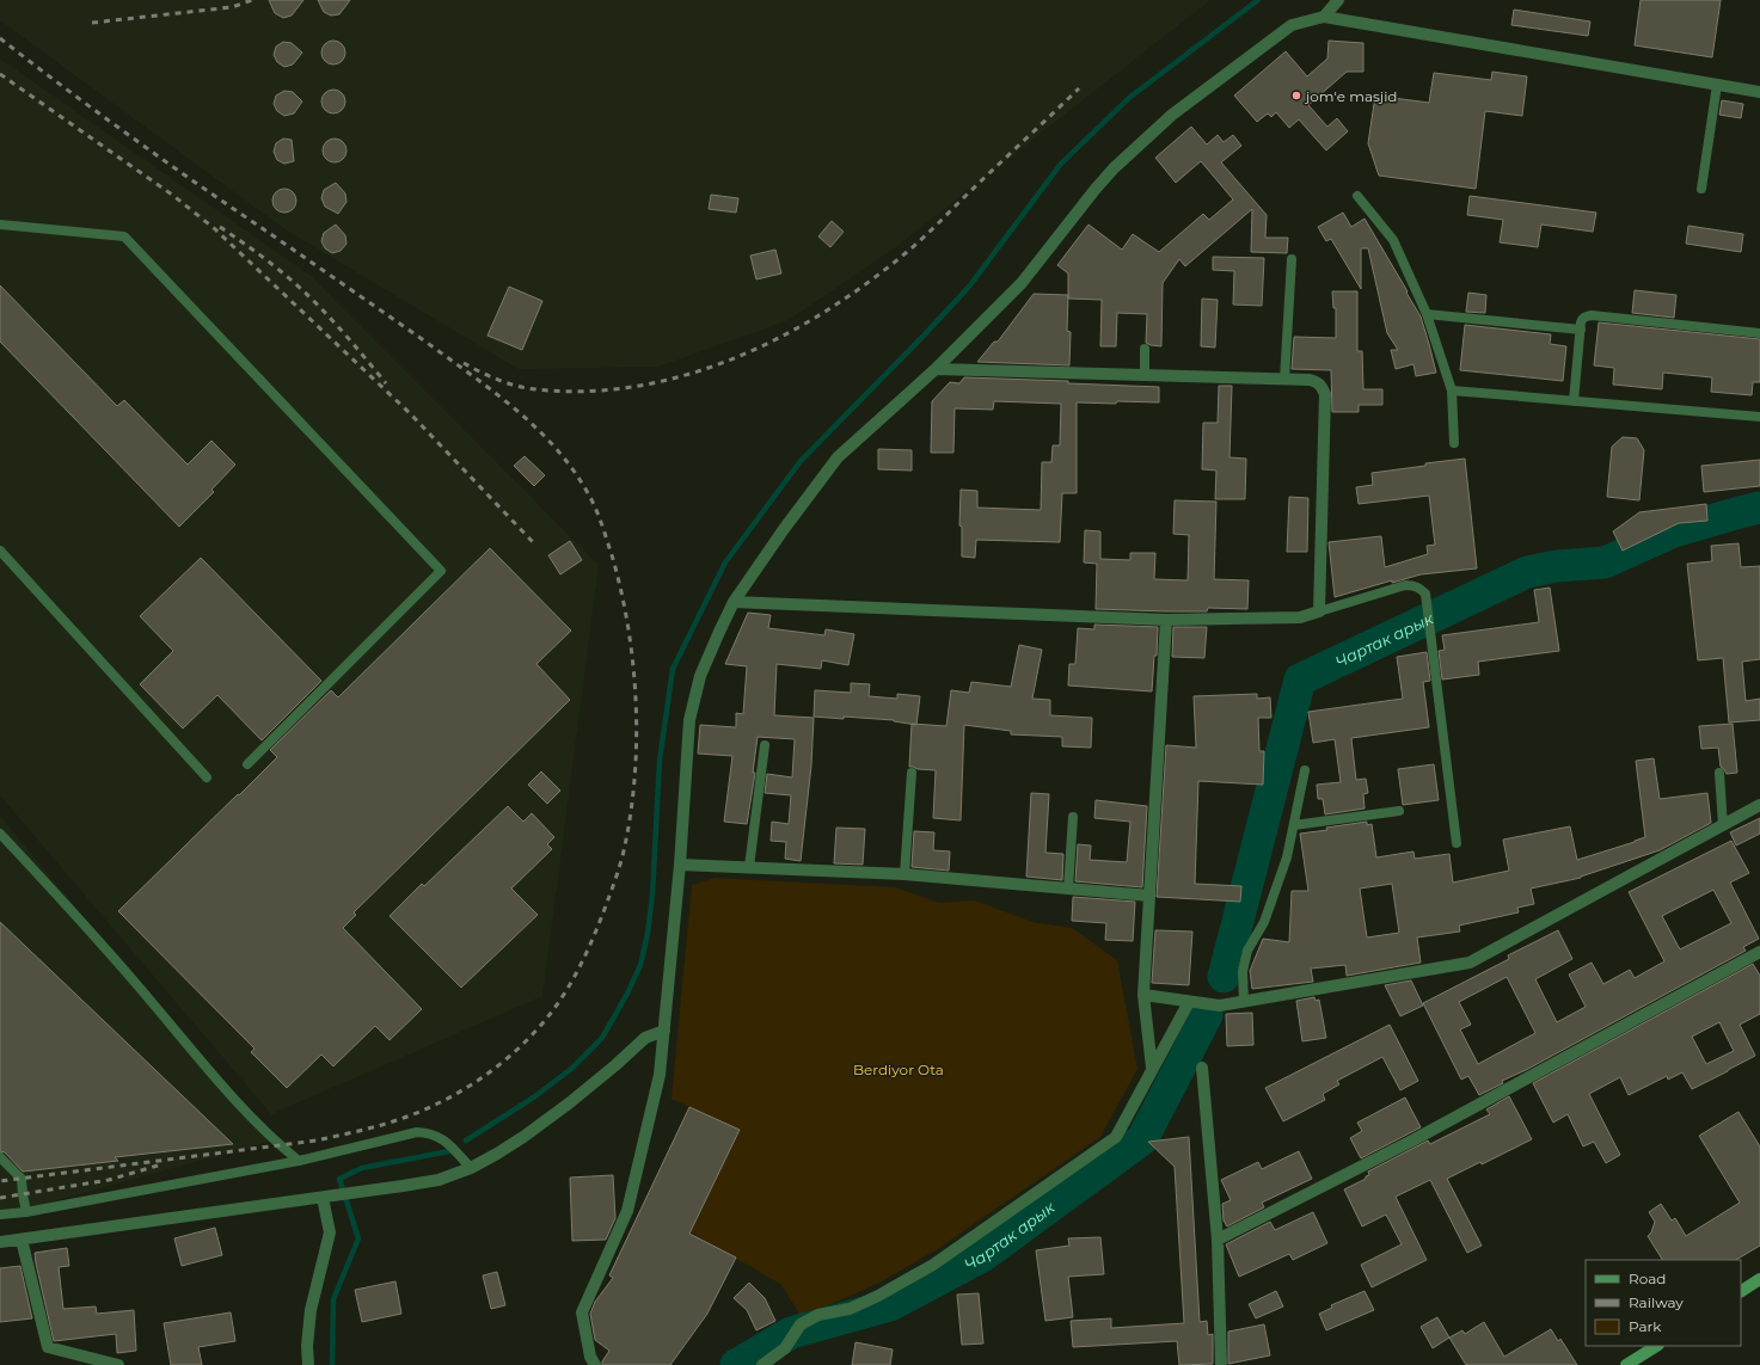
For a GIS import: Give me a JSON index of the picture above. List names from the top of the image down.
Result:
{
  "water": ["Чартак арык"],
  "parks": ["Berdiyor Ota"],
  "places": ["jom'e masjid"],
  "legend": ["Road", "Railway", "Park"]
}
